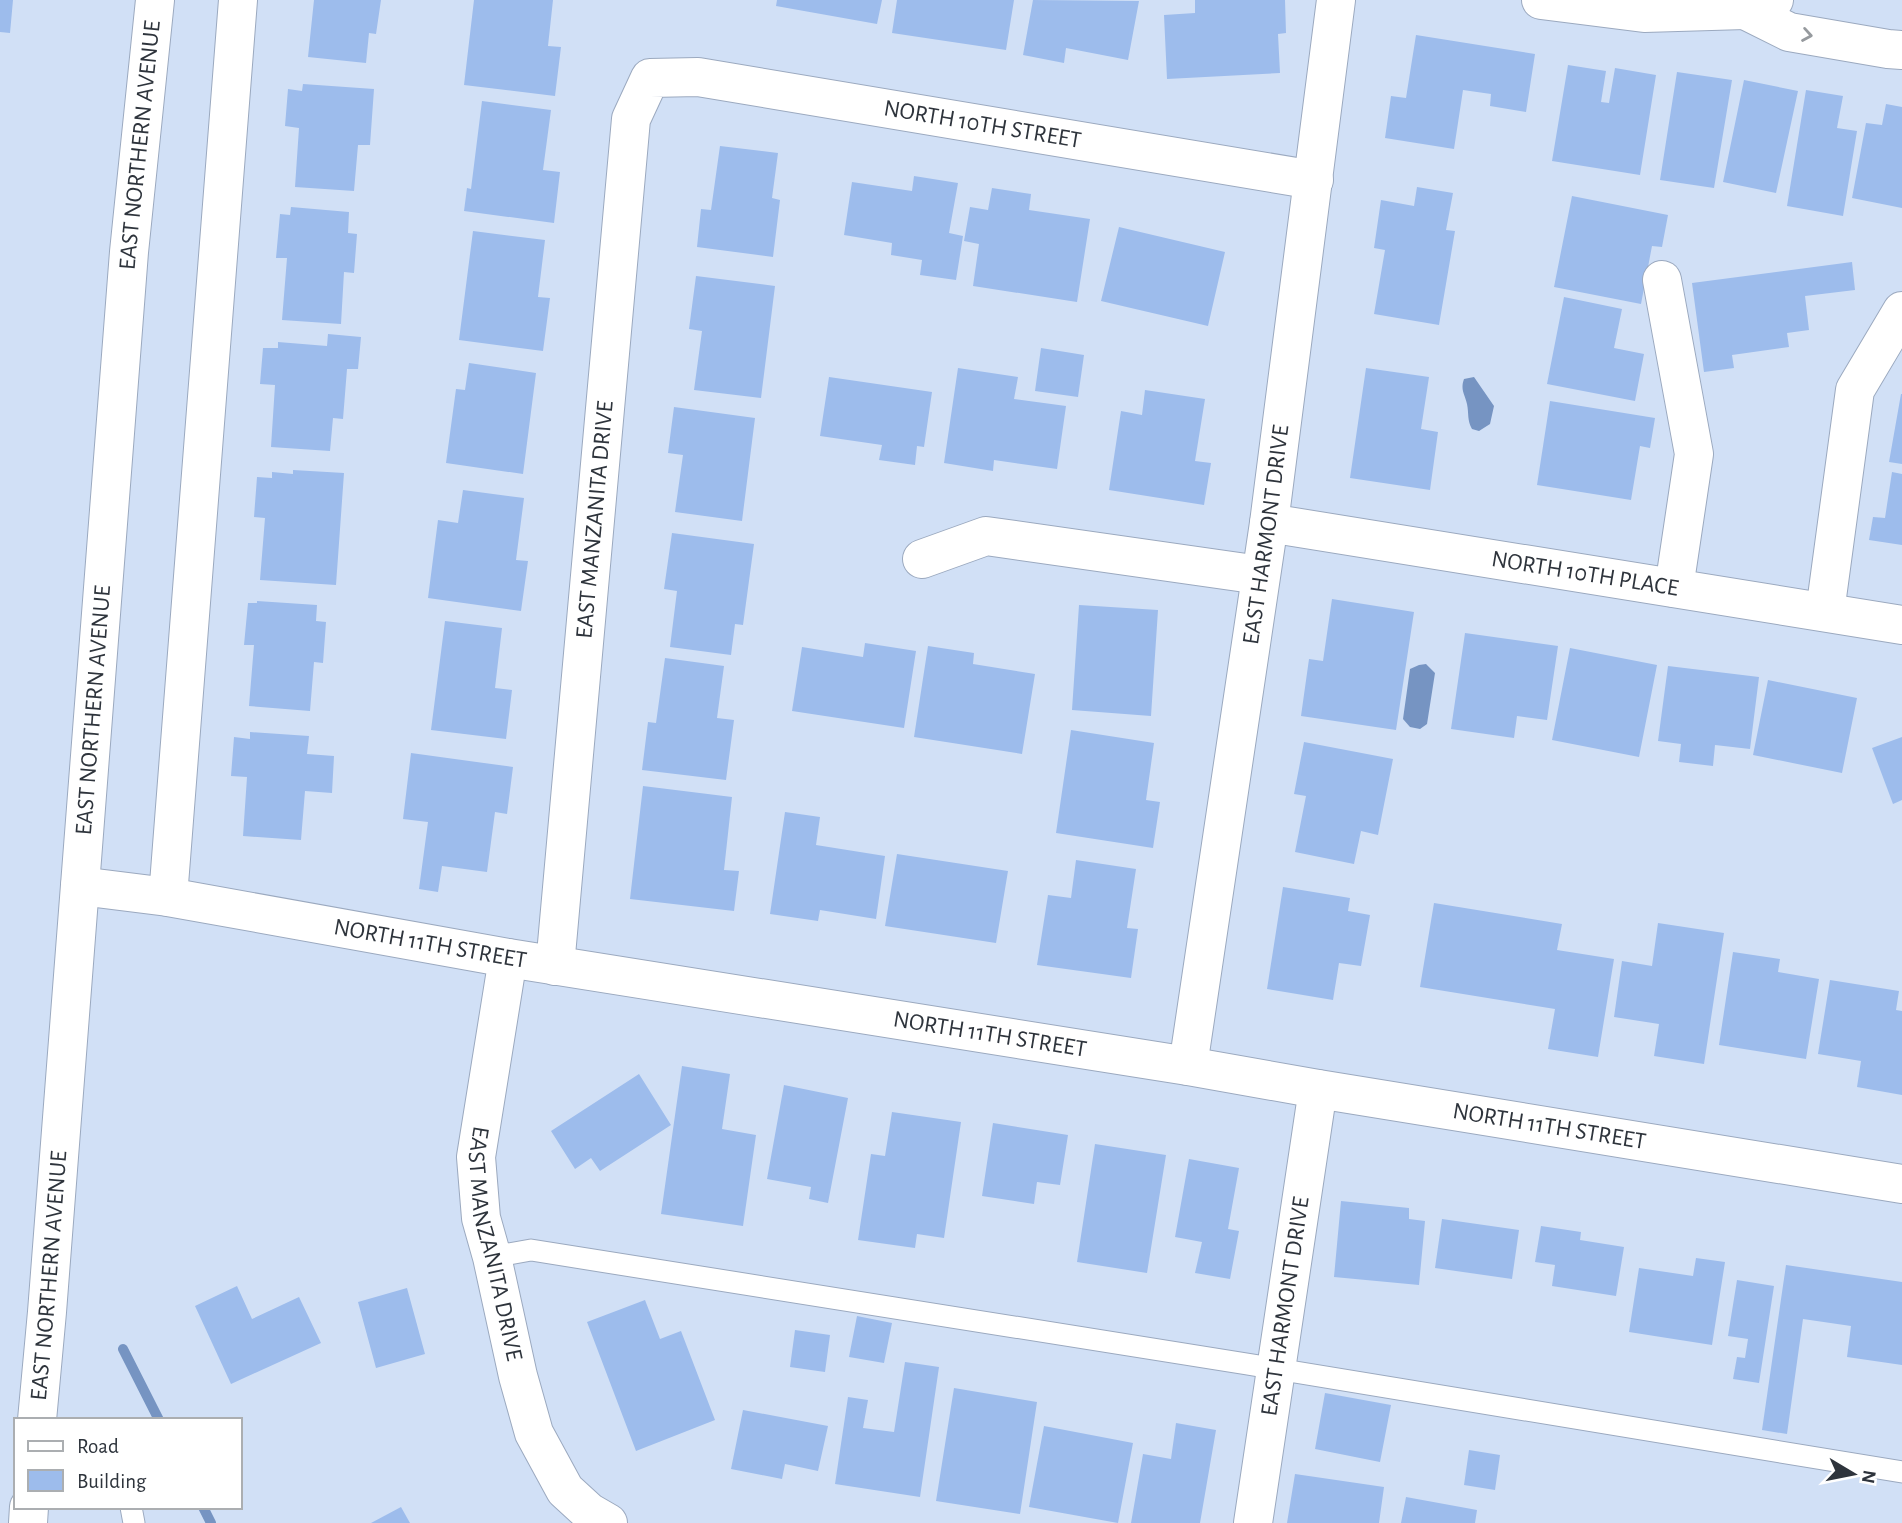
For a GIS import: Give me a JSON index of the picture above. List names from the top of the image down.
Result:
{
  "streets": {
    "street": [
      "NORTH 10TH STREET",
      "EAST NORTHERN AVENUE",
      "EAST MANZANITA DRIVE",
      "EAST HARMONT DRIVE",
      "NORTH 10TH PLACE",
      "NORTH 11TH STREET"
    ]
  },
  "crossings": [
    ["NORTH 10TH STREET", "EAST MANZANITA DRIVE"],
    ["NORTH 10TH STREET", "EAST HARMONT DRIVE"],
    ["EAST NORTHERN AVENUE", "NORTH 11TH STREET"],
    ["EAST MANZANITA DRIVE", "NORTH 11TH STREET"],
    ["EAST HARMONT DRIVE", "NORTH 10TH PLACE"],
    ["EAST HARMONT DRIVE", "NORTH 11TH STREET"]
  ],
  "legend": ["Road", "Building"],
  "north": "right"
}
